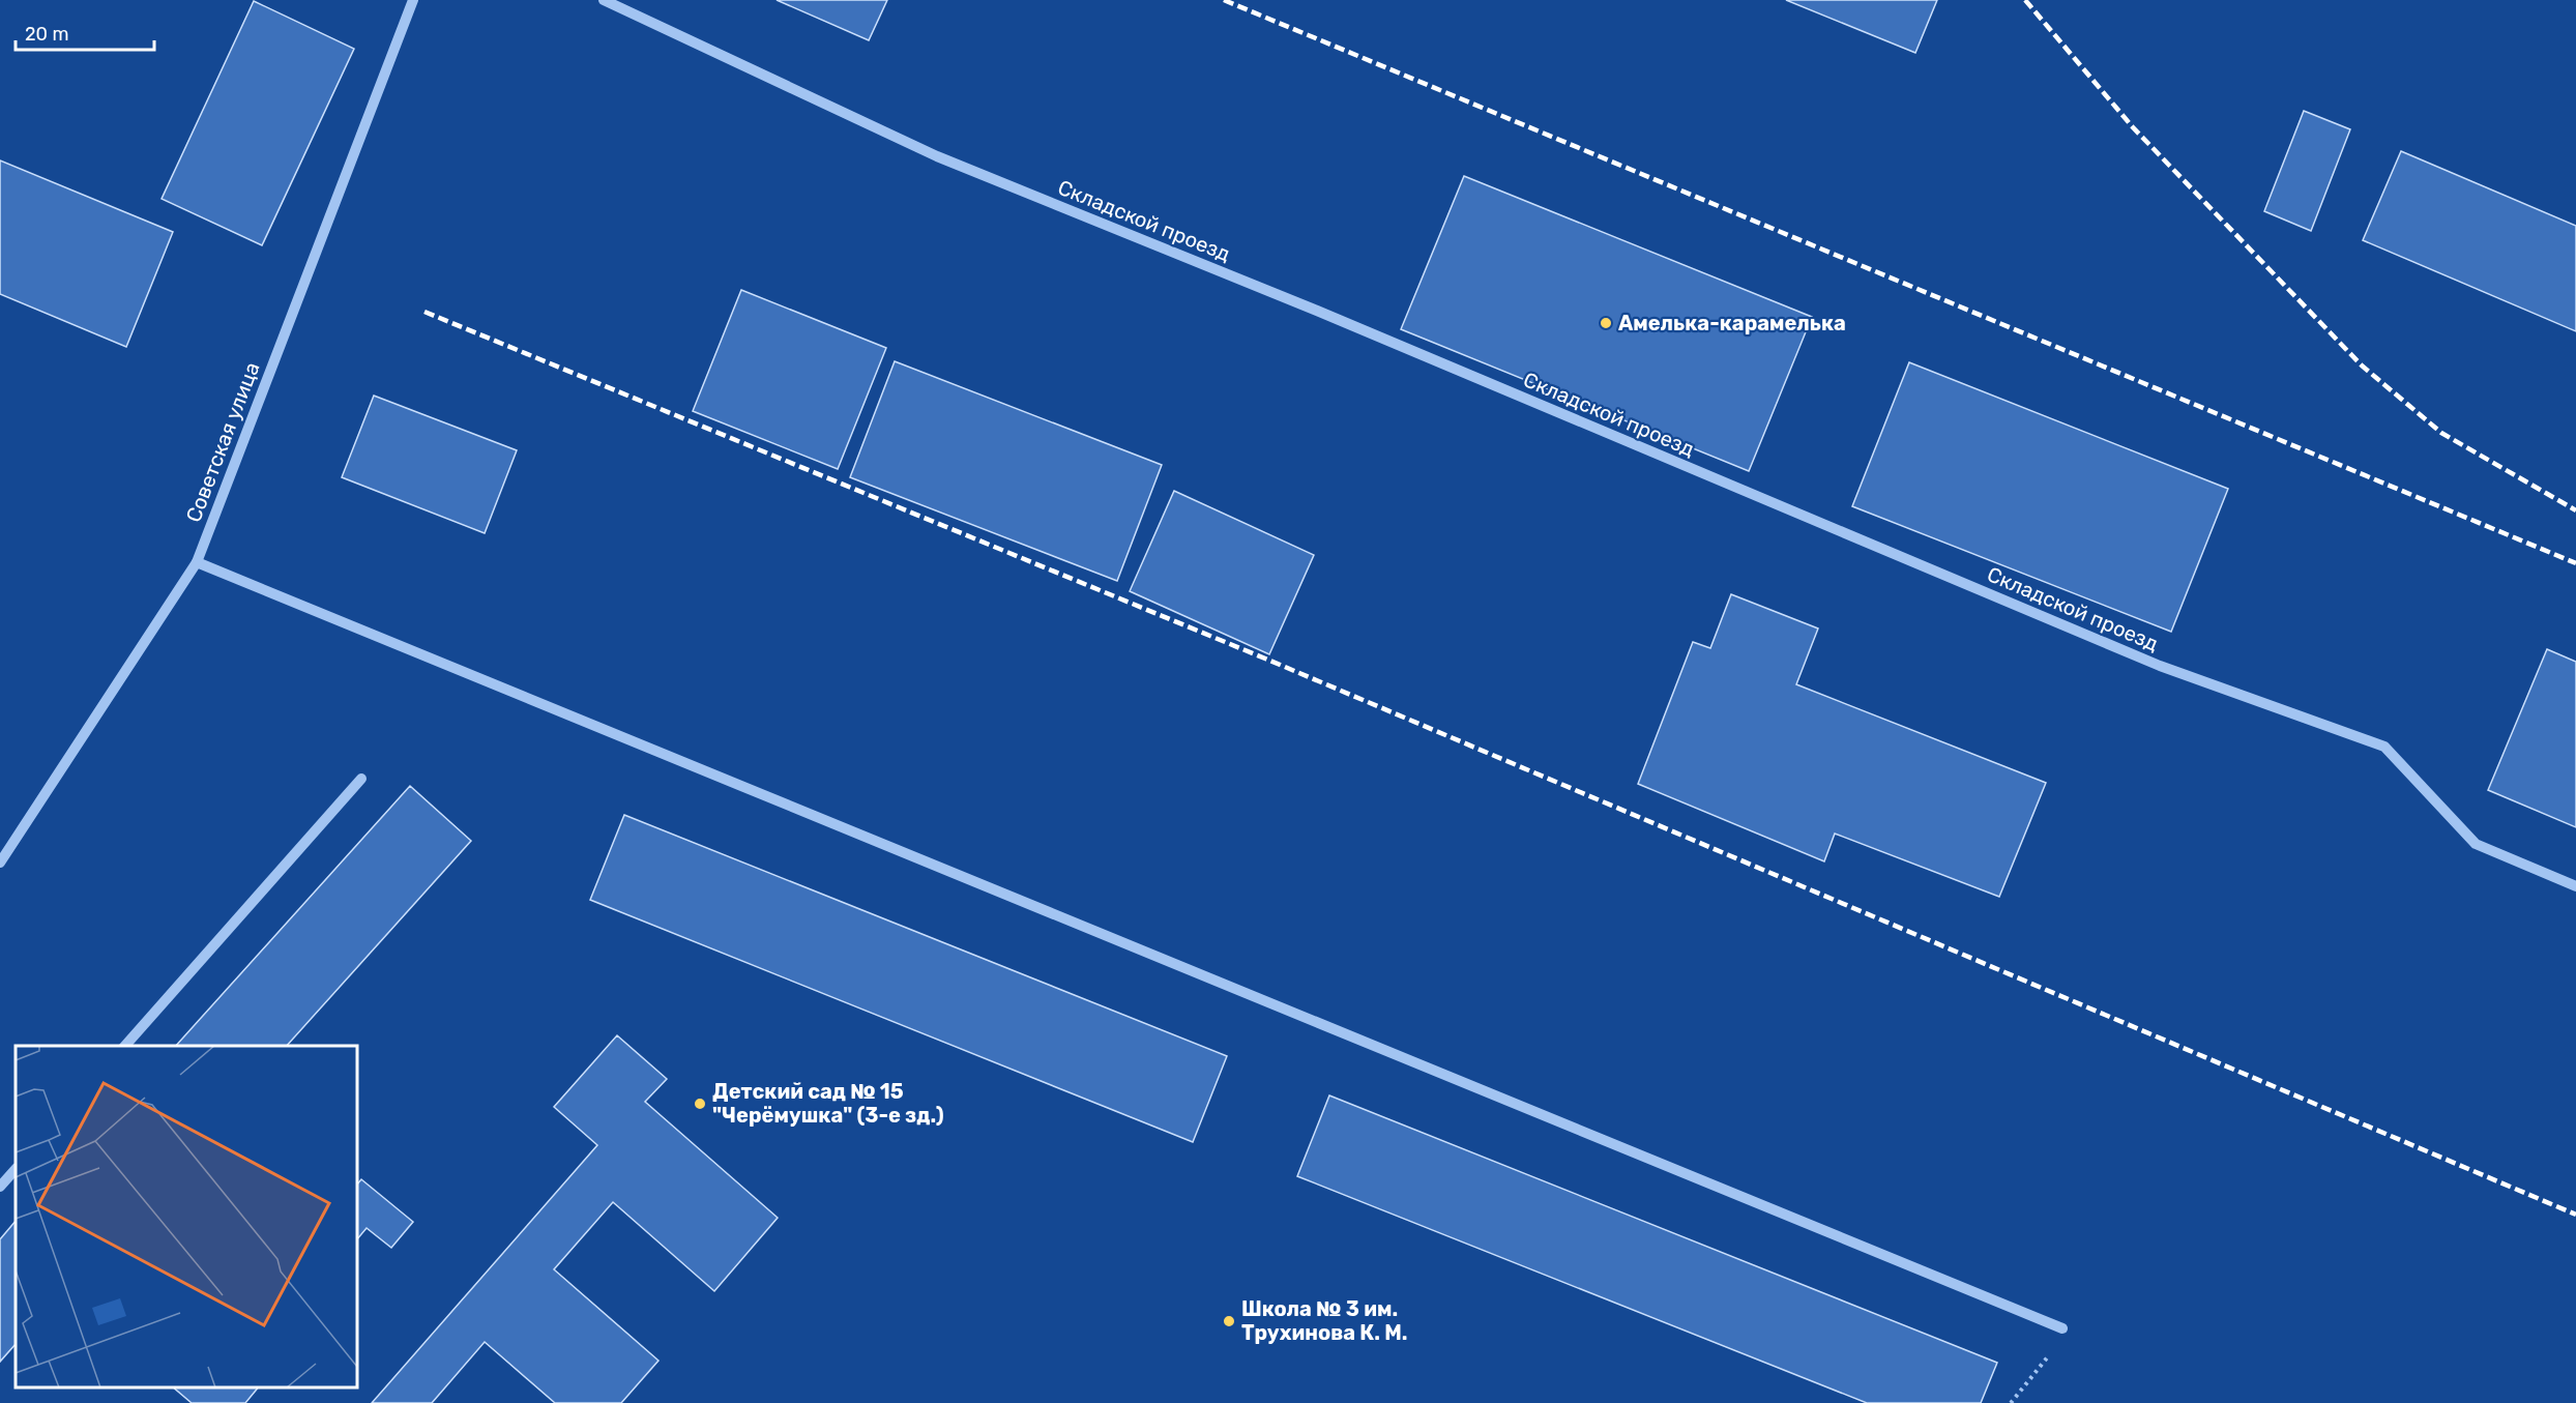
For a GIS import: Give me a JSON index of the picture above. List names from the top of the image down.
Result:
{
  "streets": {
    "street": ["Складской проезд", "Советская улица"]
  },
  "places": ["Амелька-карамелька", "Детский сад № 15 \"Черёмушка\" (3-е зд.)", "Школа № 3 им. Трухинова К. М."],
  "scale_bar": "20 m"
}
